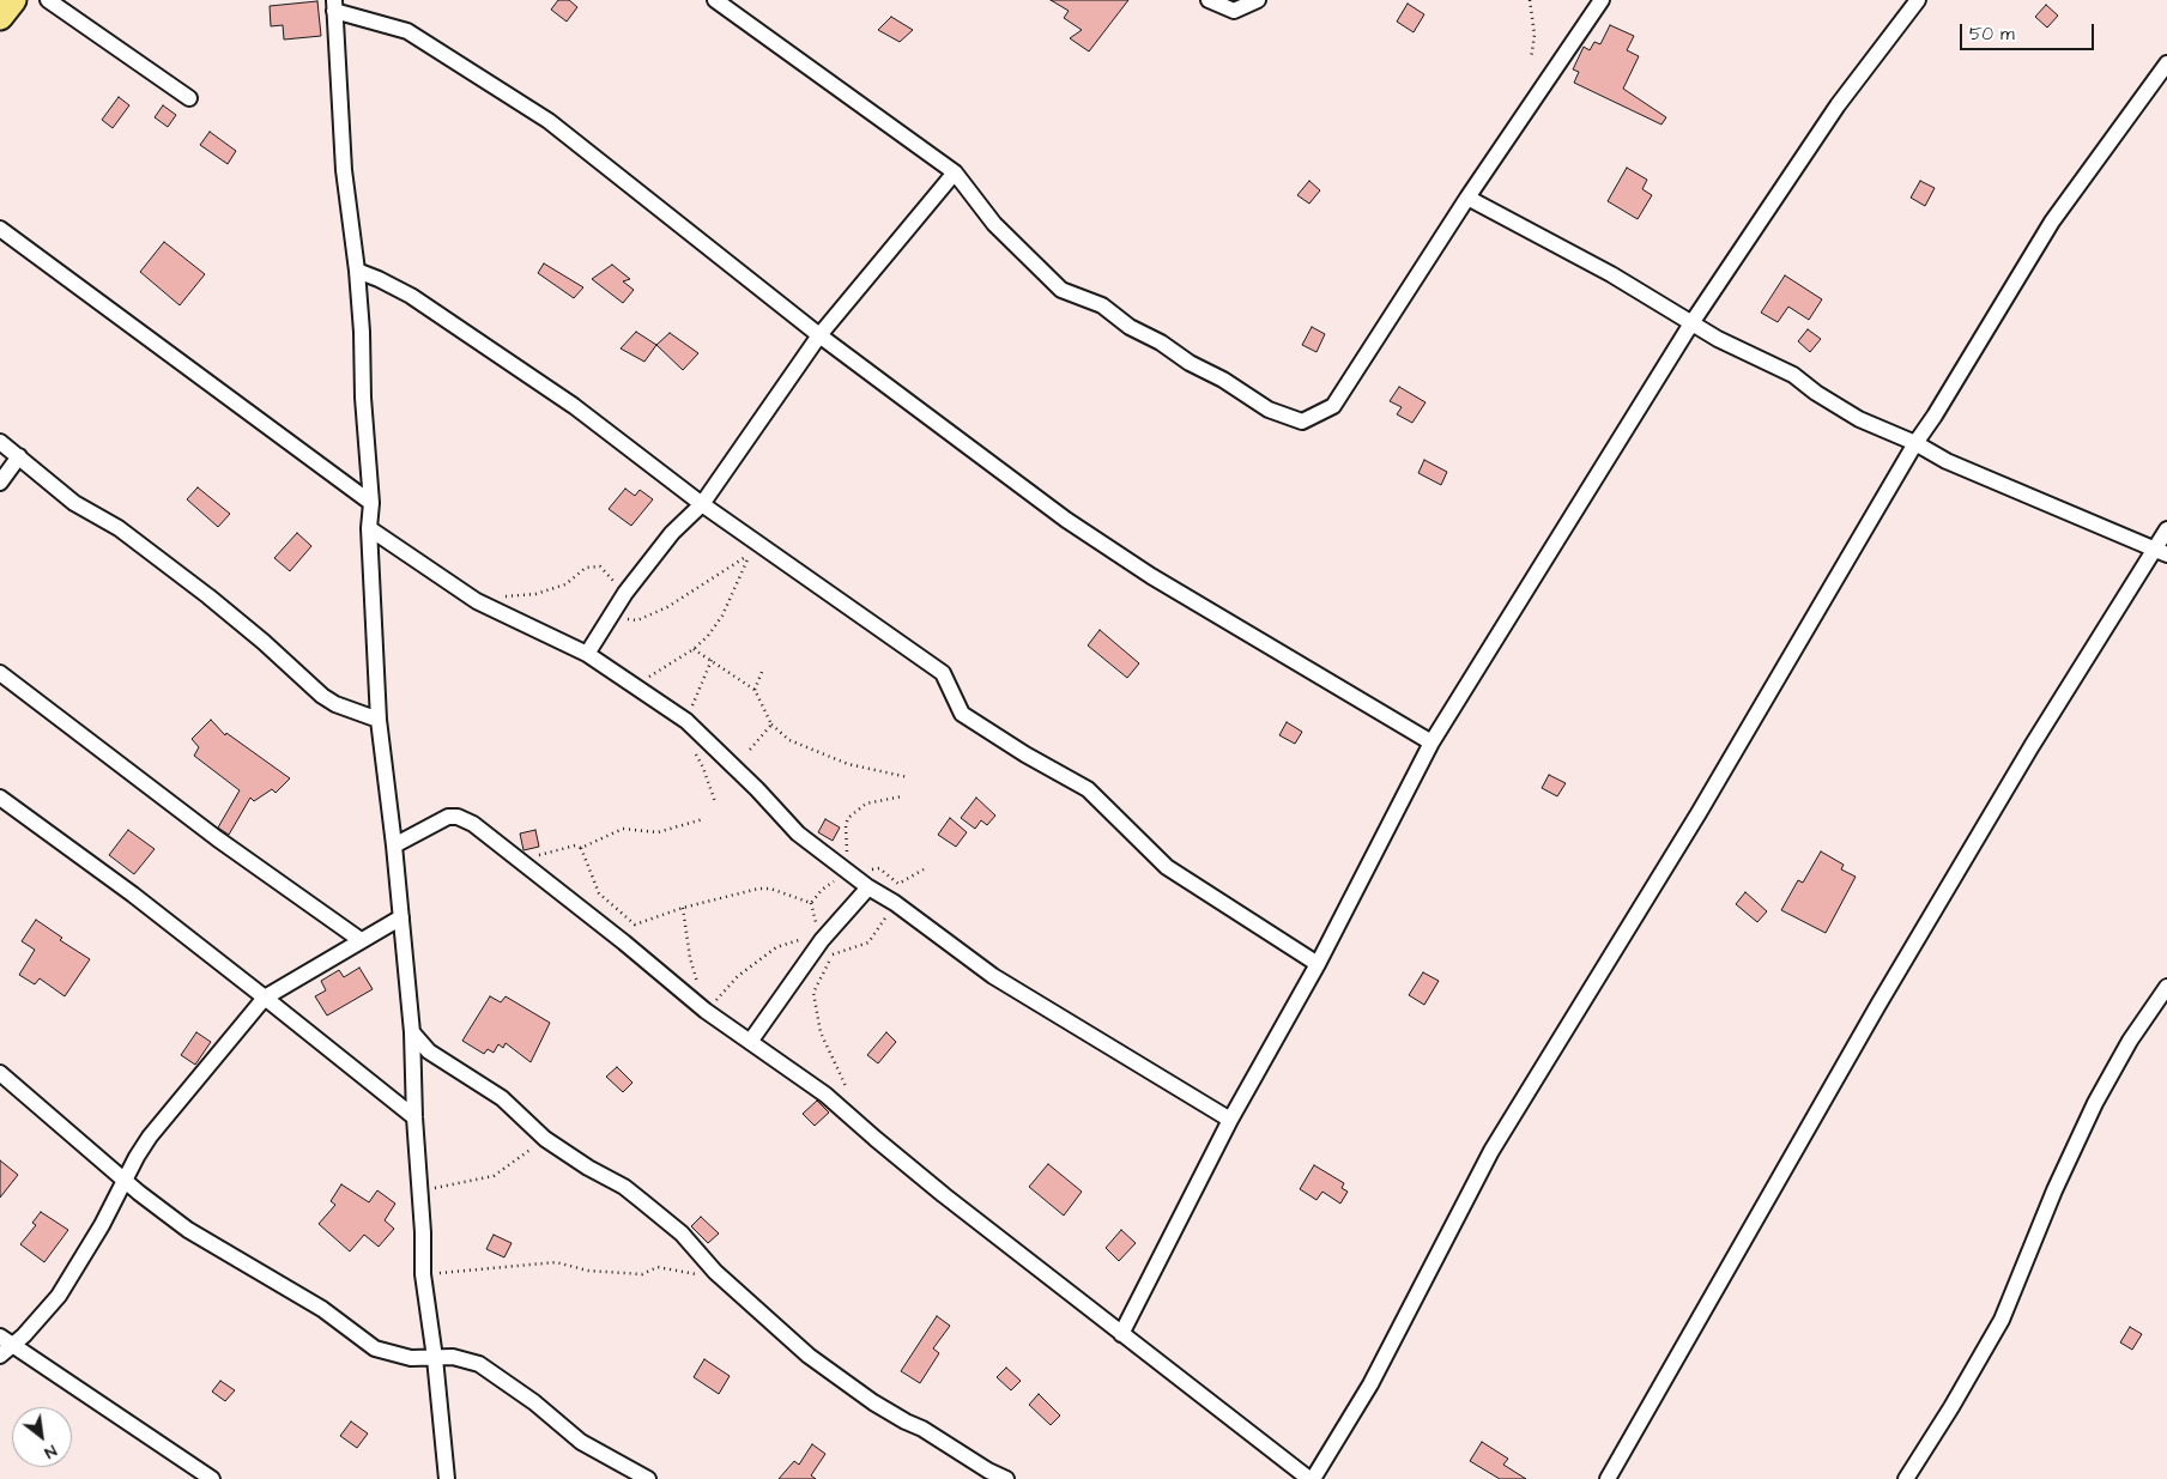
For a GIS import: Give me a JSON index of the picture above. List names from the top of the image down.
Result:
{
  "scale_bar": "50 m",
  "north": "bottom right"
}
